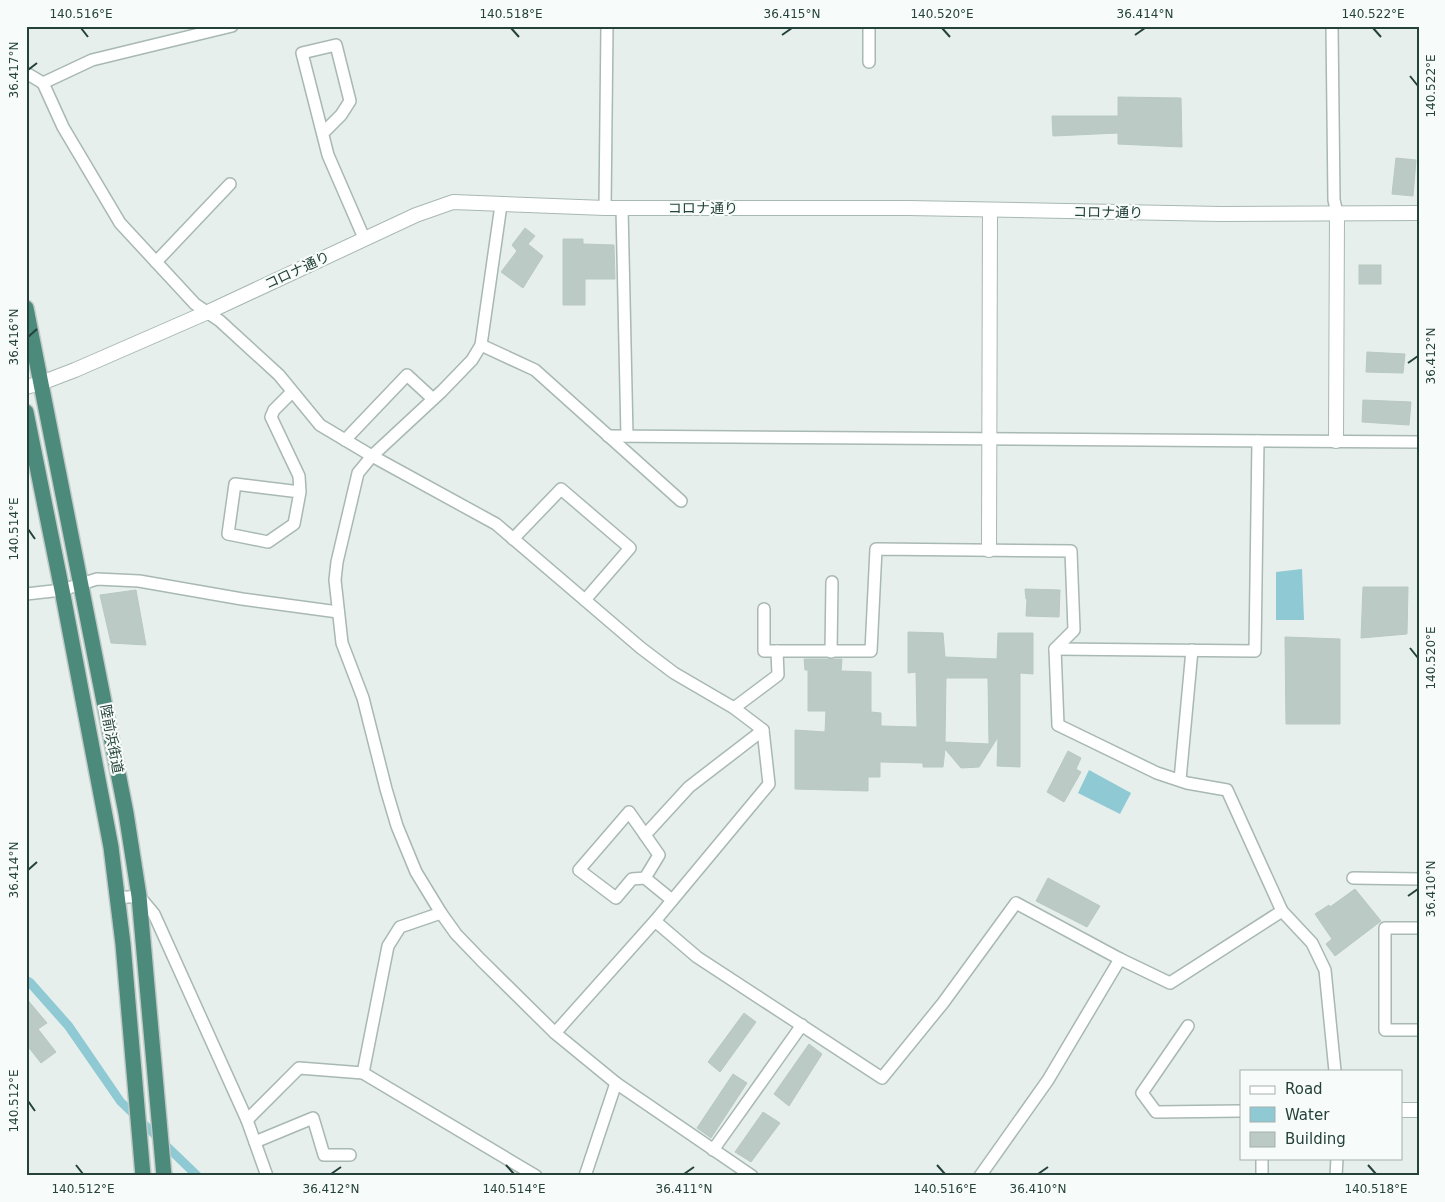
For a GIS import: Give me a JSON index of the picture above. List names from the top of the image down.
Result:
{
  "streets": {
    "highway": ["陸前浜街道"],
    "street": ["コロナ通り"]
  },
  "crossings": [
    ["コロナ通り", "陸前浜街道"]
  ],
  "legend": ["Road", "Water", "Building"],
  "coordinates": [
    "140.516°E",
    "140.518°E",
    "36.415°N",
    "140.520°E",
    "36.414°N",
    "140.522°E",
    "36.417°N",
    "36.416°N",
    "36.412°N",
    "140.514°E",
    "36.410°N",
    "140.512°E",
    "36.411°N"
  ]
}
